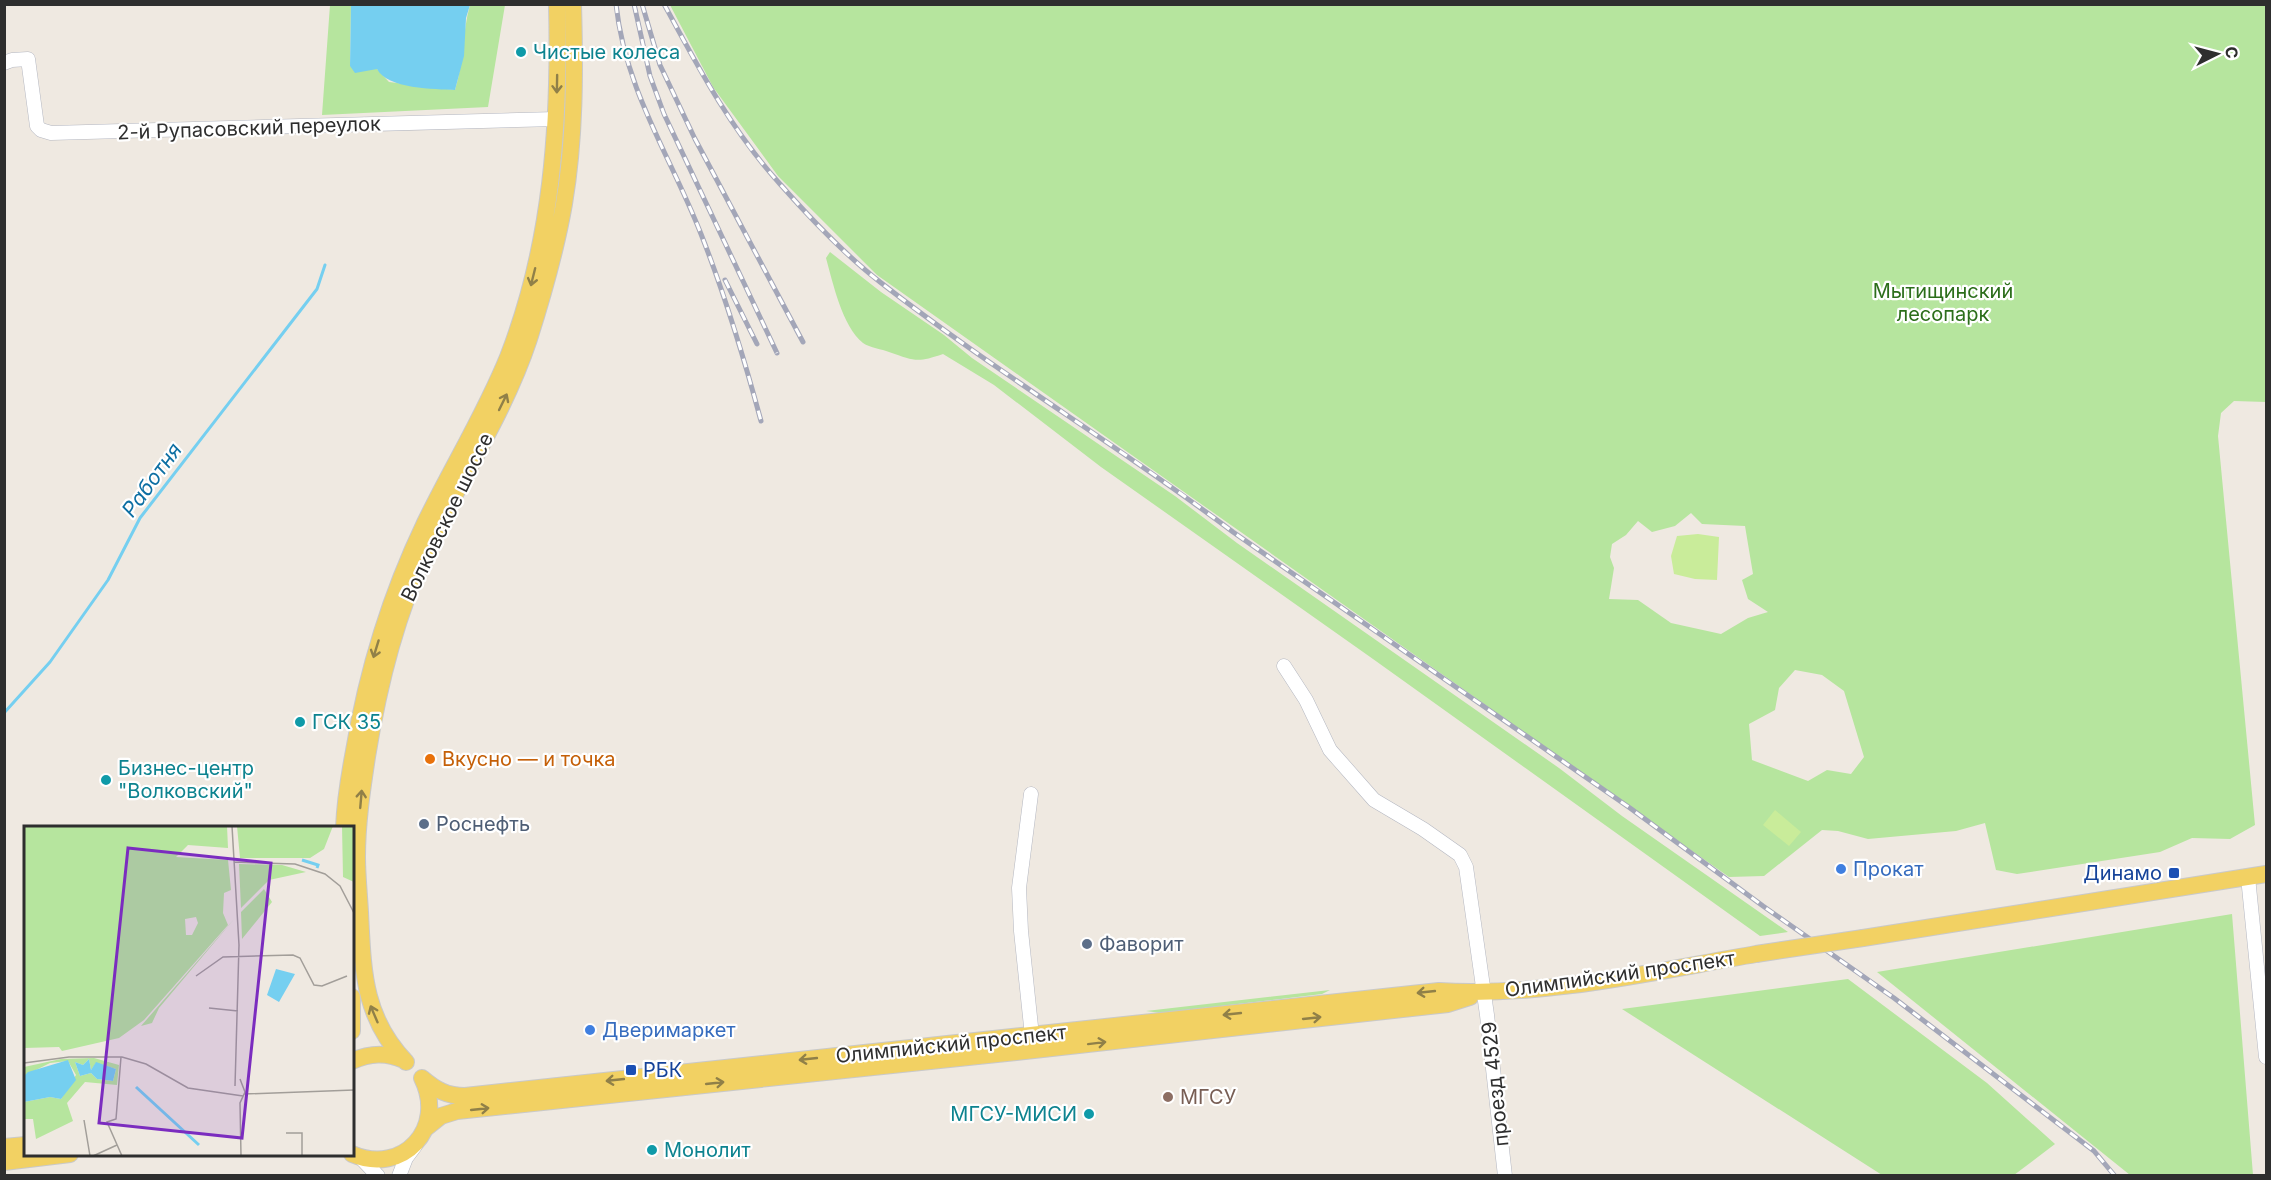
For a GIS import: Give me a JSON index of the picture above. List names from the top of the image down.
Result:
{
  "streets": {
    "main road": ["Волковское шоссе", "Олимпийский проспект"],
    "street": ["2-й Рупасовский переулок", "проезд 4529"]
  },
  "crossings": [
    ["2-й Рупасовский переулок", "Волковское шоссе"],
    ["Волковское шоссе", "Олимпийский проспект"],
    ["Олимпийский проспект", "проезд 4529"]
  ],
  "water": ["Работня"],
  "parks": ["Мытищинский лесопарк"],
  "places": {
    "other": [
      "Чистые колеса",
      "ГСК 35",
      "Вкусно — и точка",
      "Бизнес-центр \"Волковский\"",
      "Роснефть",
      "Прокат",
      "Фаворит",
      "Дверимаркет",
      "МГСУ",
      "МГСУ-МИСИ",
      "Монолит"
    ],
    "transit": ["Динамо", "РБК"]
  },
  "north": "right"
}
